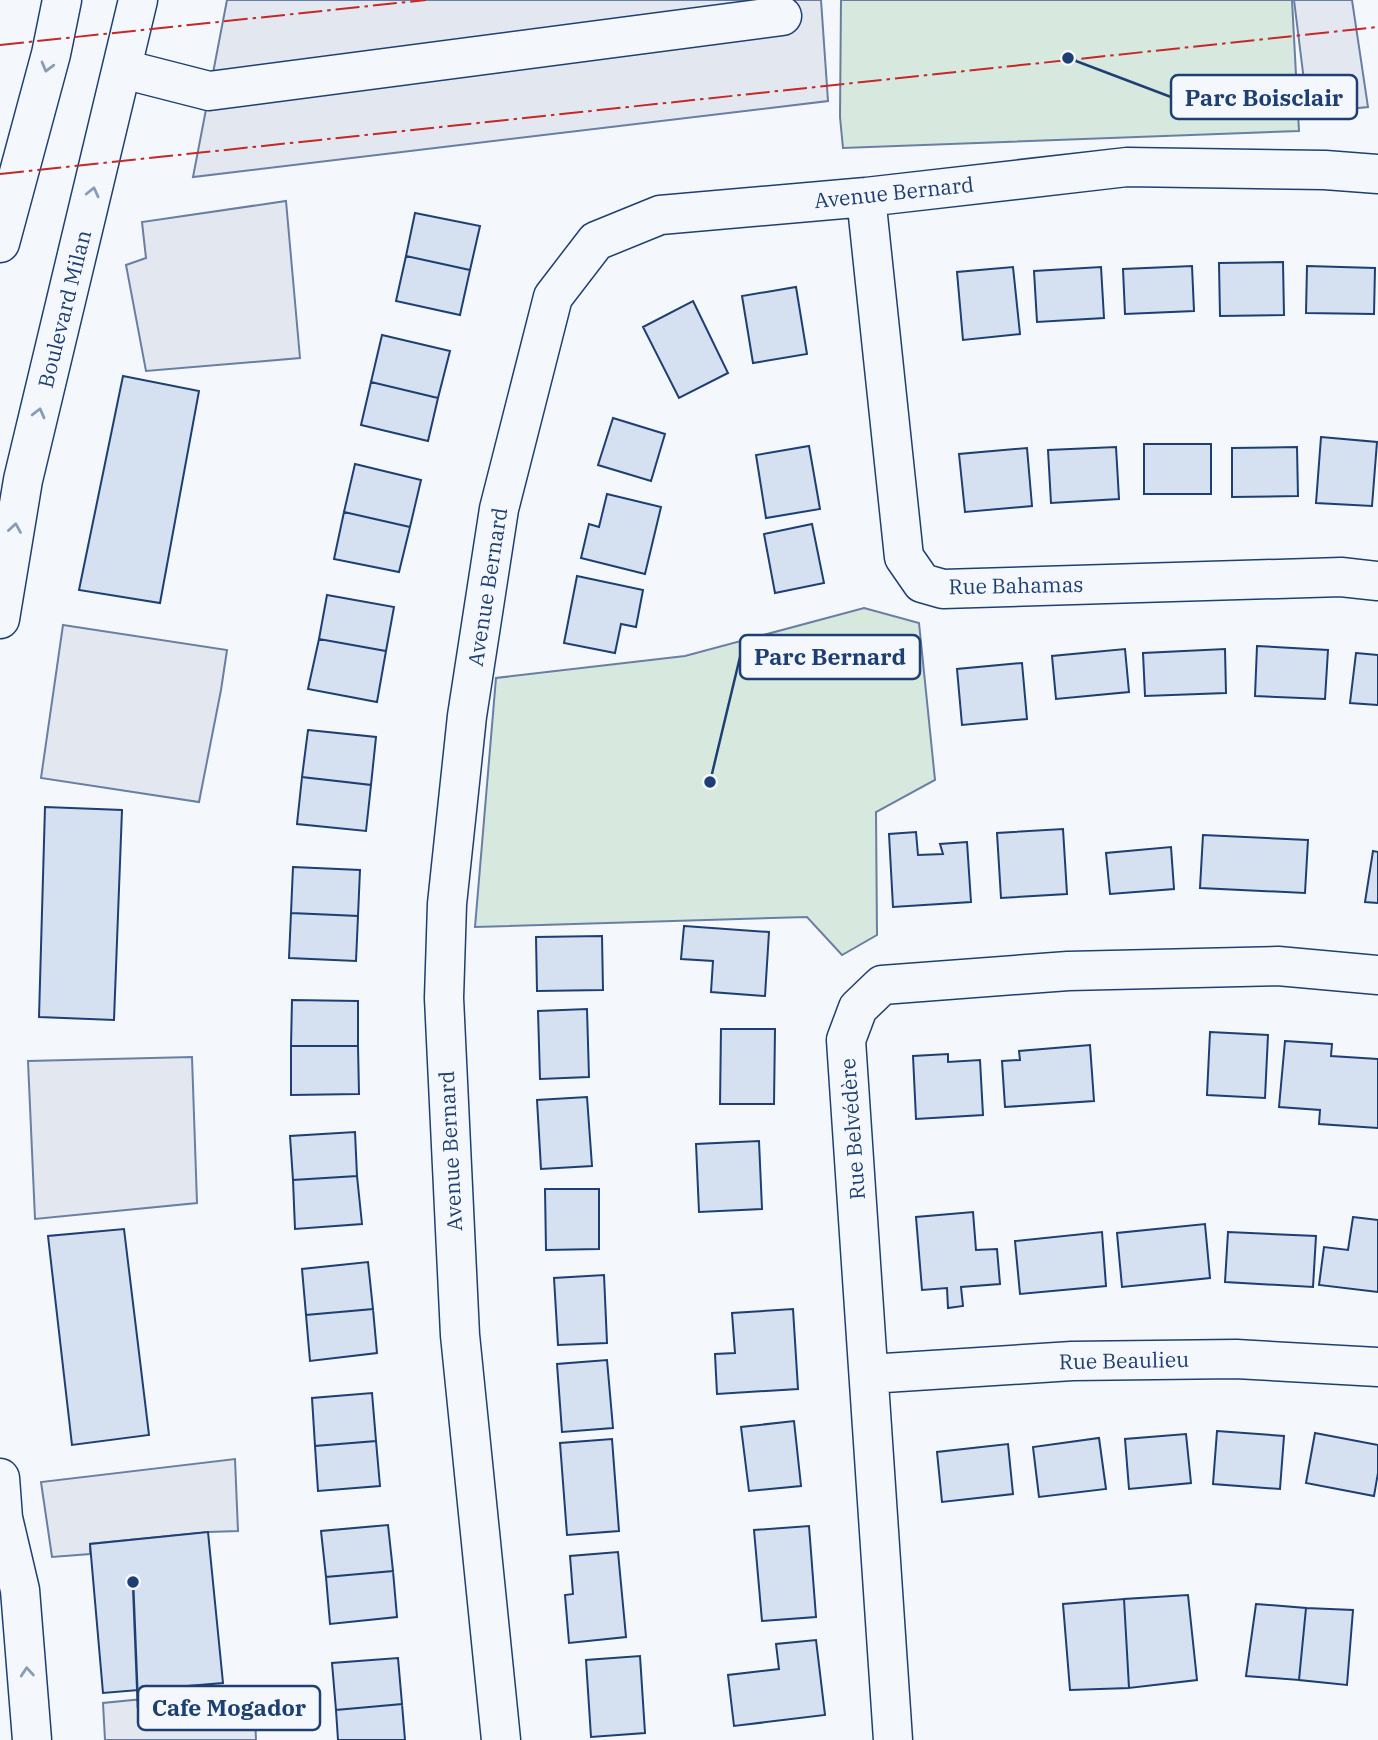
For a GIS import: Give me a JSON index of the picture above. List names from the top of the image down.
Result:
{
  "streets": {
    "street": [
      "Avenue Bernard",
      "Boulevard Milan",
      "Rue Bahamas",
      "Rue Belvédère",
      "Rue Beaulieu"
    ]
  },
  "crossings": [
    ["Avenue Bernard", "Rue Bahamas"],
    ["Rue Belvédère", "Rue Beaulieu"]
  ],
  "places": ["Parc Boisclair", "Parc Bernard", "Cafe Mogador"]
}
